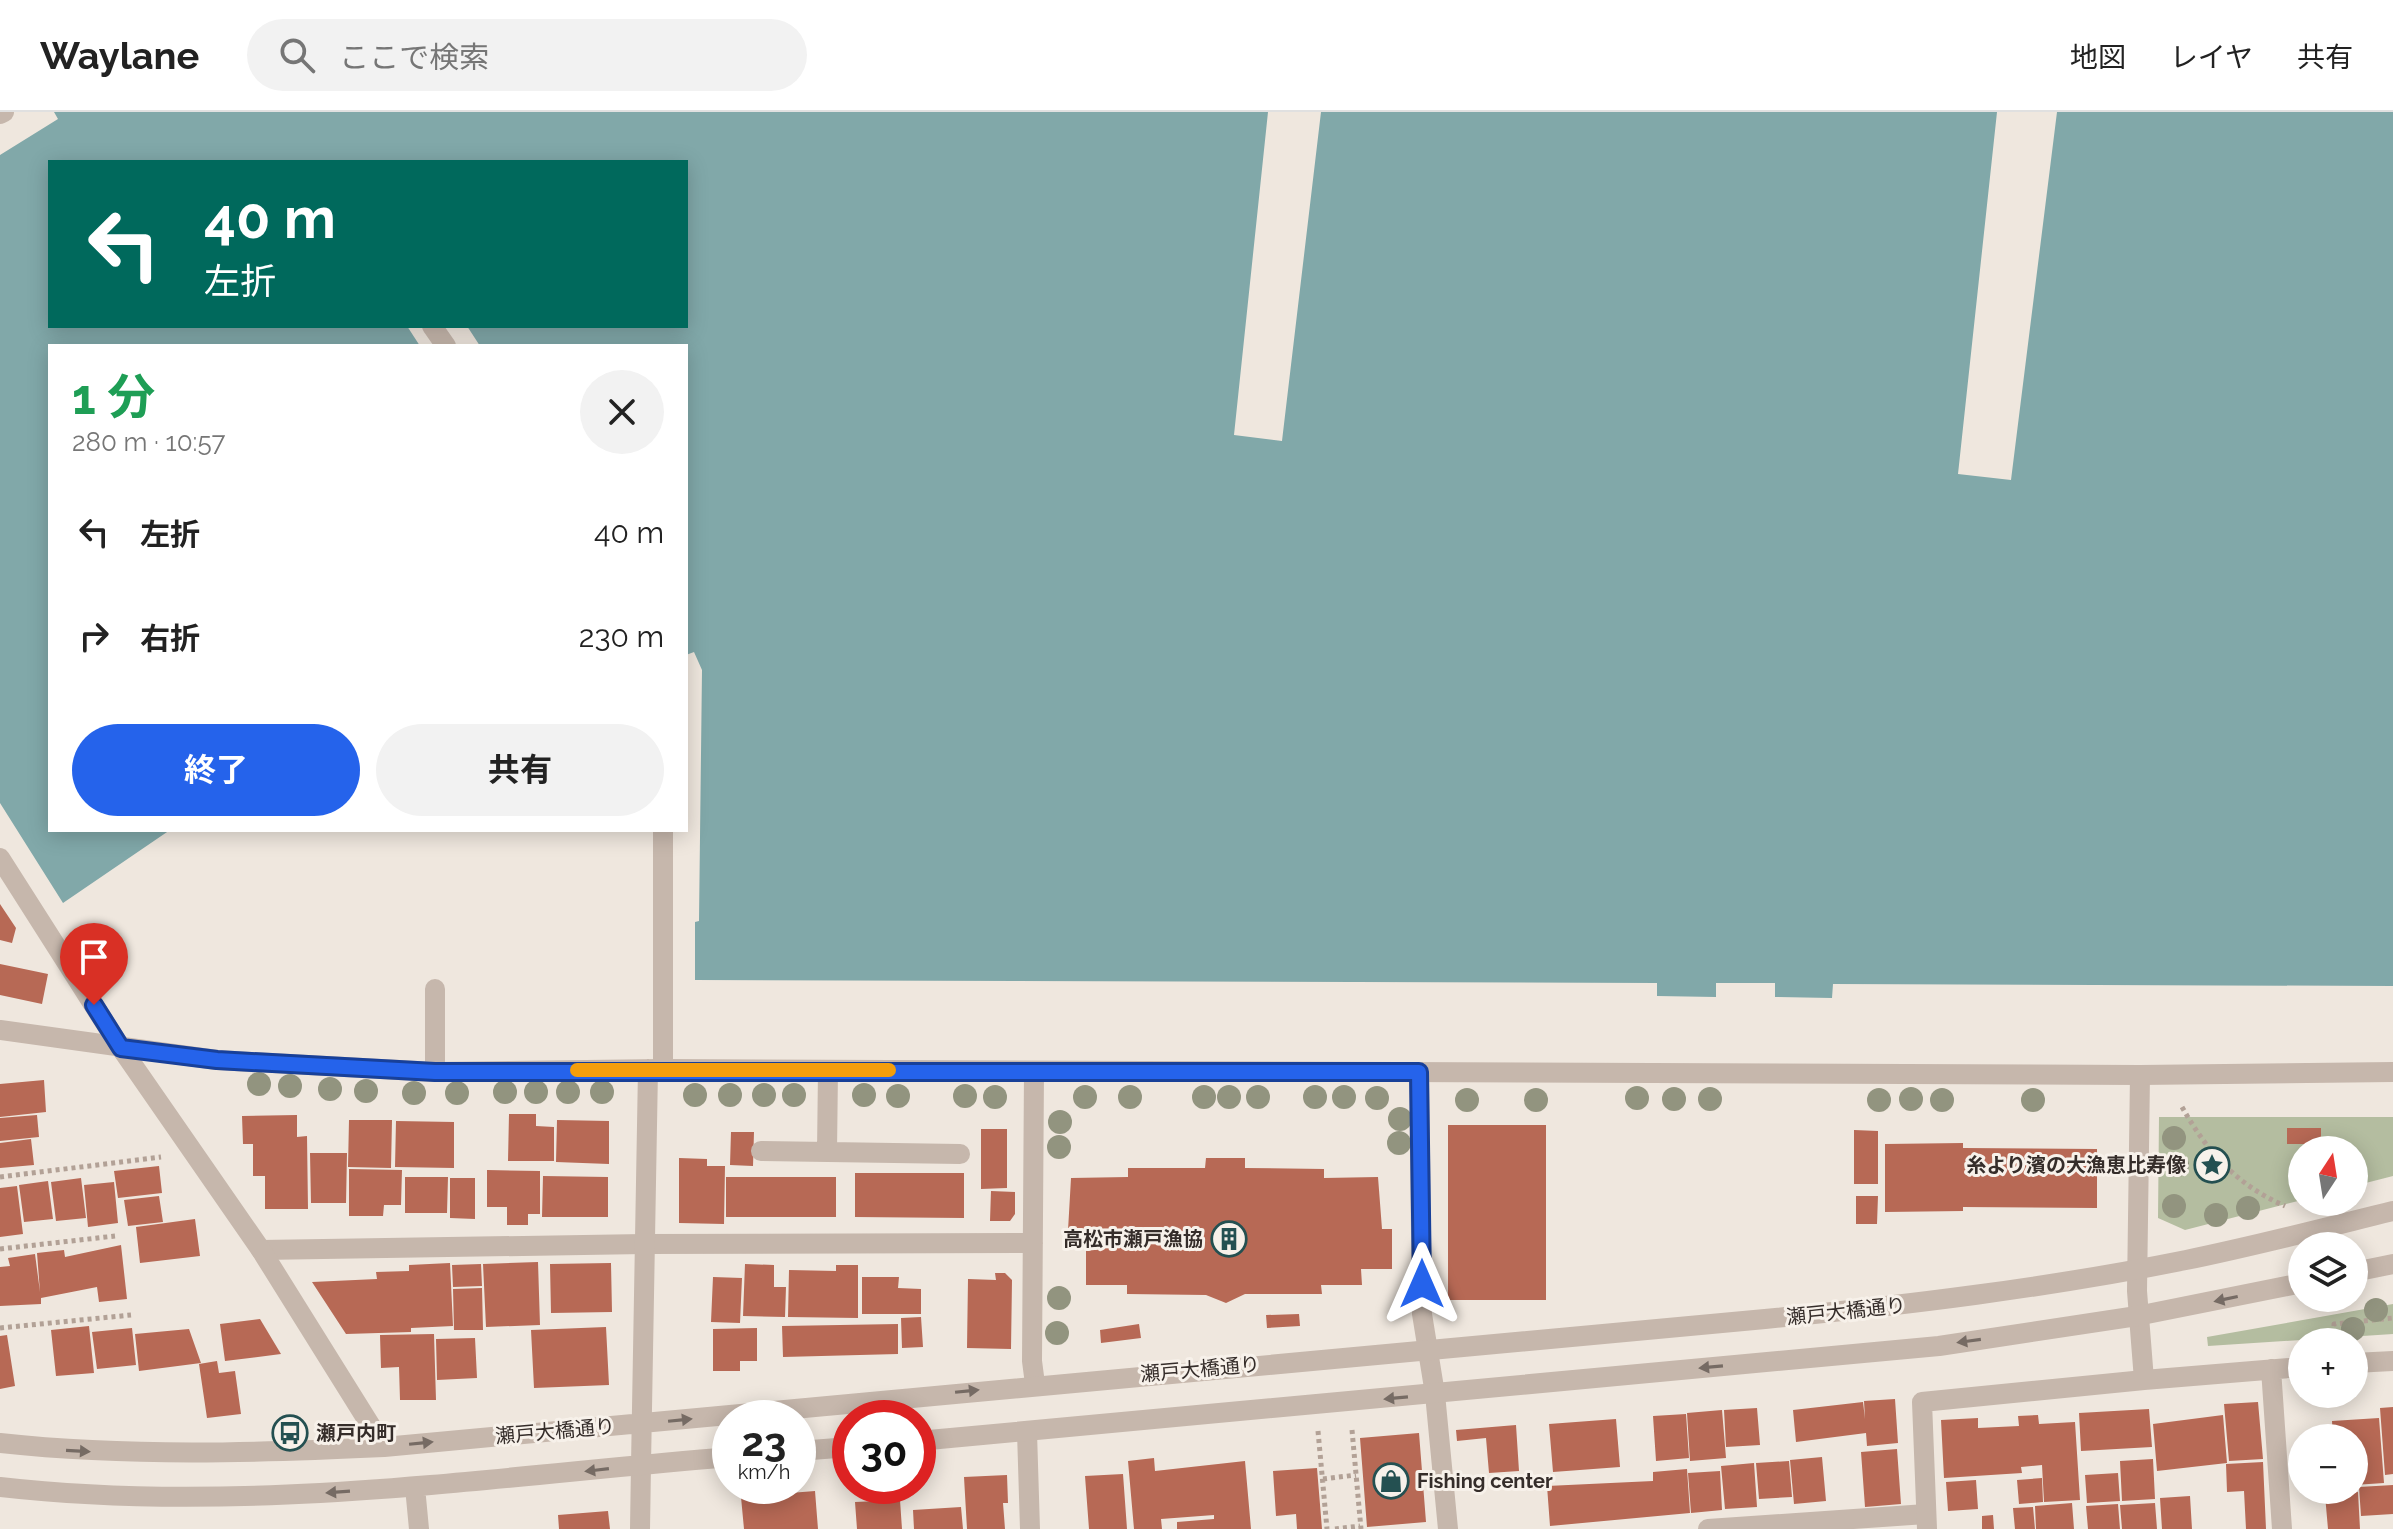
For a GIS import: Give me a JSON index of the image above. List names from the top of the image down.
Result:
{
  "streets": {
    "street": ["瀬戸大橋通り"]
  },
  "places": {
    "place": ["糸より濱の大漁恵比寿像"],
    "building": ["高松市瀬戸漁協"],
    "bus stop": ["瀬戸内町"],
    "shop": ["Fishing center"]
  },
  "north": "top",
  "page": {
    "header": "Waylane",
    "search": "ここで検索",
    "nav": ["地図", "レイヤ", "共有"],
    "turn": ["40 m", "左折"],
    "heading": ["1 分", "280 m · 10:57"],
    "list": [
      {
        "name": "左折",
        "value": "40 m"
      },
      {
        "name": "右折",
        "value": "230 m"
      }
    ],
    "buttons": ["終了", "共有"],
    "map_buttons": ["+", "−"],
    "speed": "23 km/h",
    "limit": "30"
  }
}
